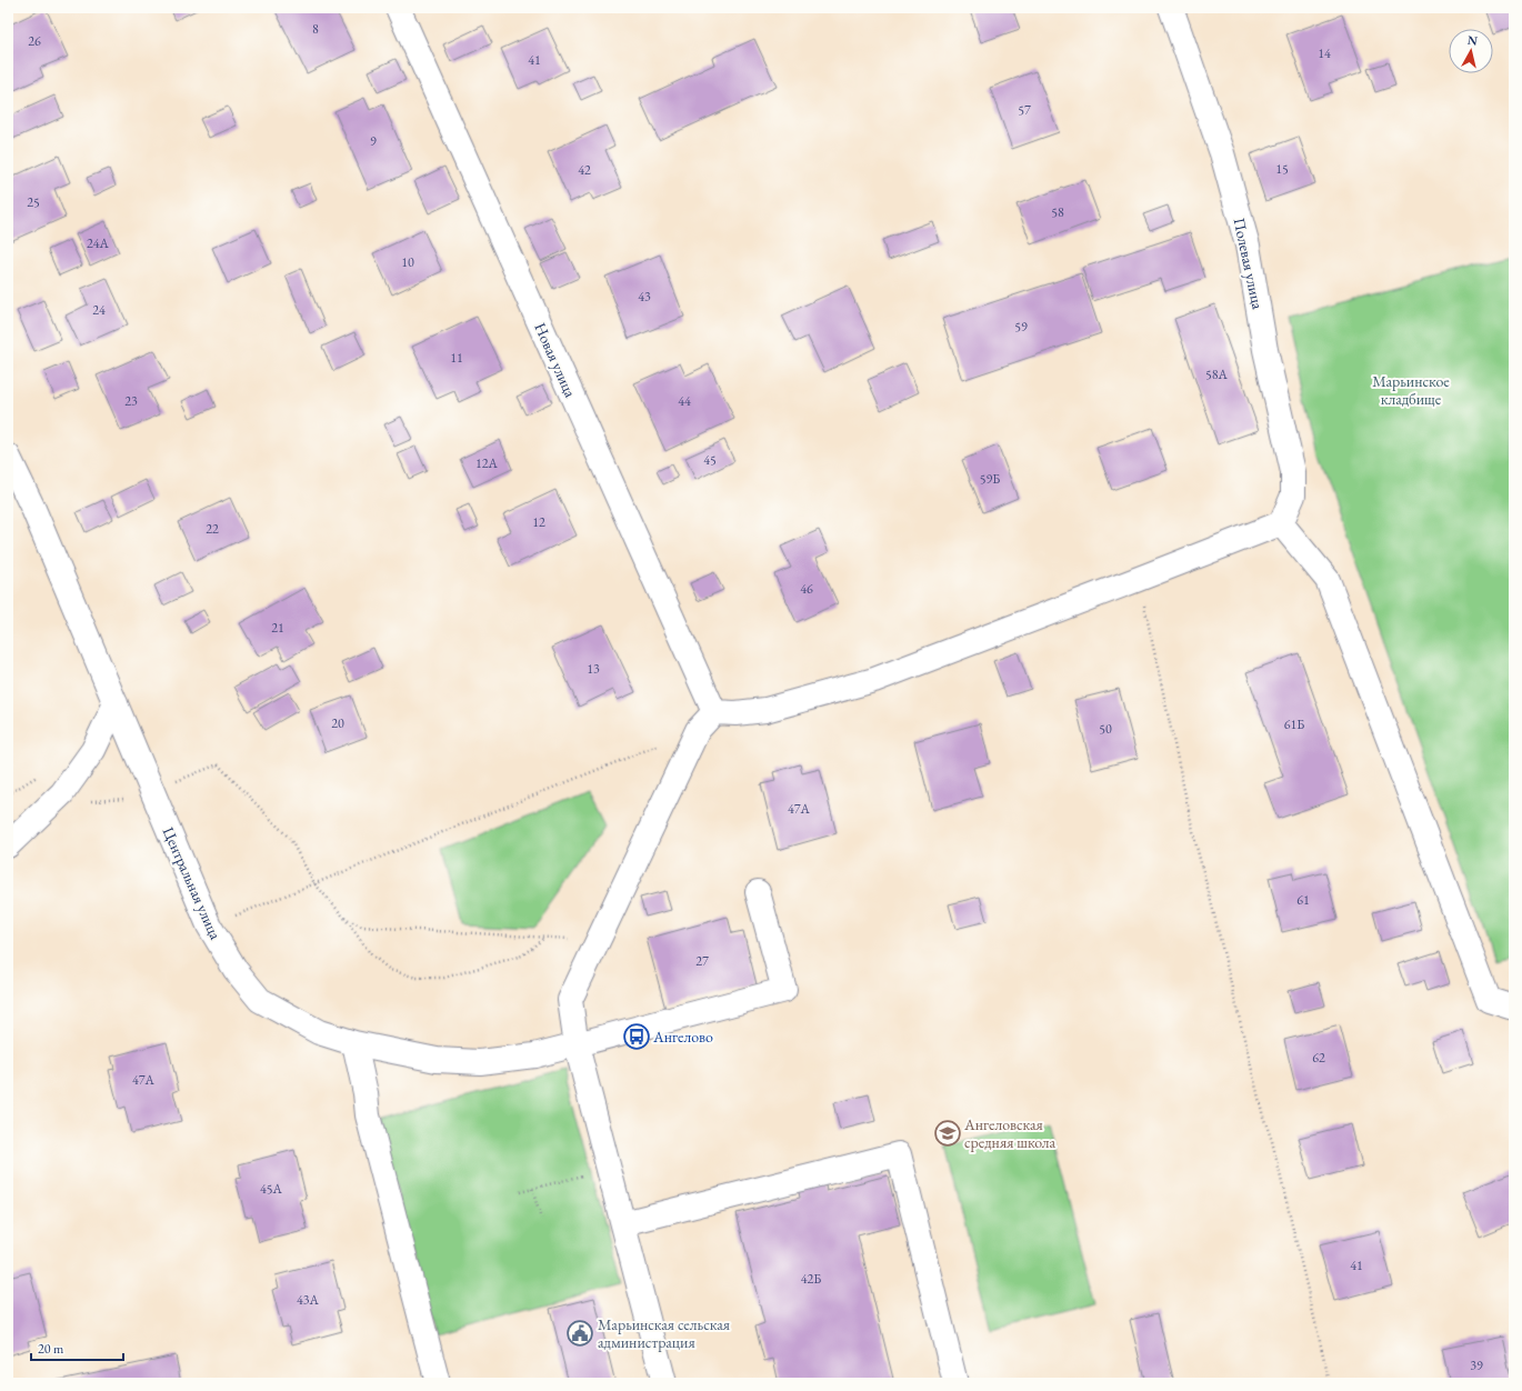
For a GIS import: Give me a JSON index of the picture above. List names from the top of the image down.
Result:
{
  "streets": {
    "street": ["Полевая улица", "Новая улица", "Центральная улица"]
  },
  "parks": ["Марьинское кладбище"],
  "places": {
    "bus stop": ["Ангелово"],
    "school or university": ["Ангеловская средняя школа"],
    "public building": ["Марьинская сельская администрация"]
  },
  "house_numbers": [
    "8",
    "26",
    "14",
    "41",
    "57",
    "9",
    "15",
    "42",
    "25",
    "58",
    "24А",
    "10",
    "43",
    "24",
    "59",
    "11",
    "58А",
    "23",
    "44",
    "45",
    "12А",
    "59Б",
    "12",
    "22",
    "46",
    "21",
    "13",
    "20",
    "61Б",
    "50",
    "47А",
    "61",
    "27",
    "62",
    "47А",
    "45А",
    "41",
    "42Б",
    "43А",
    "39"
  ],
  "scale_bar": "20 m",
  "north": "top"
}
